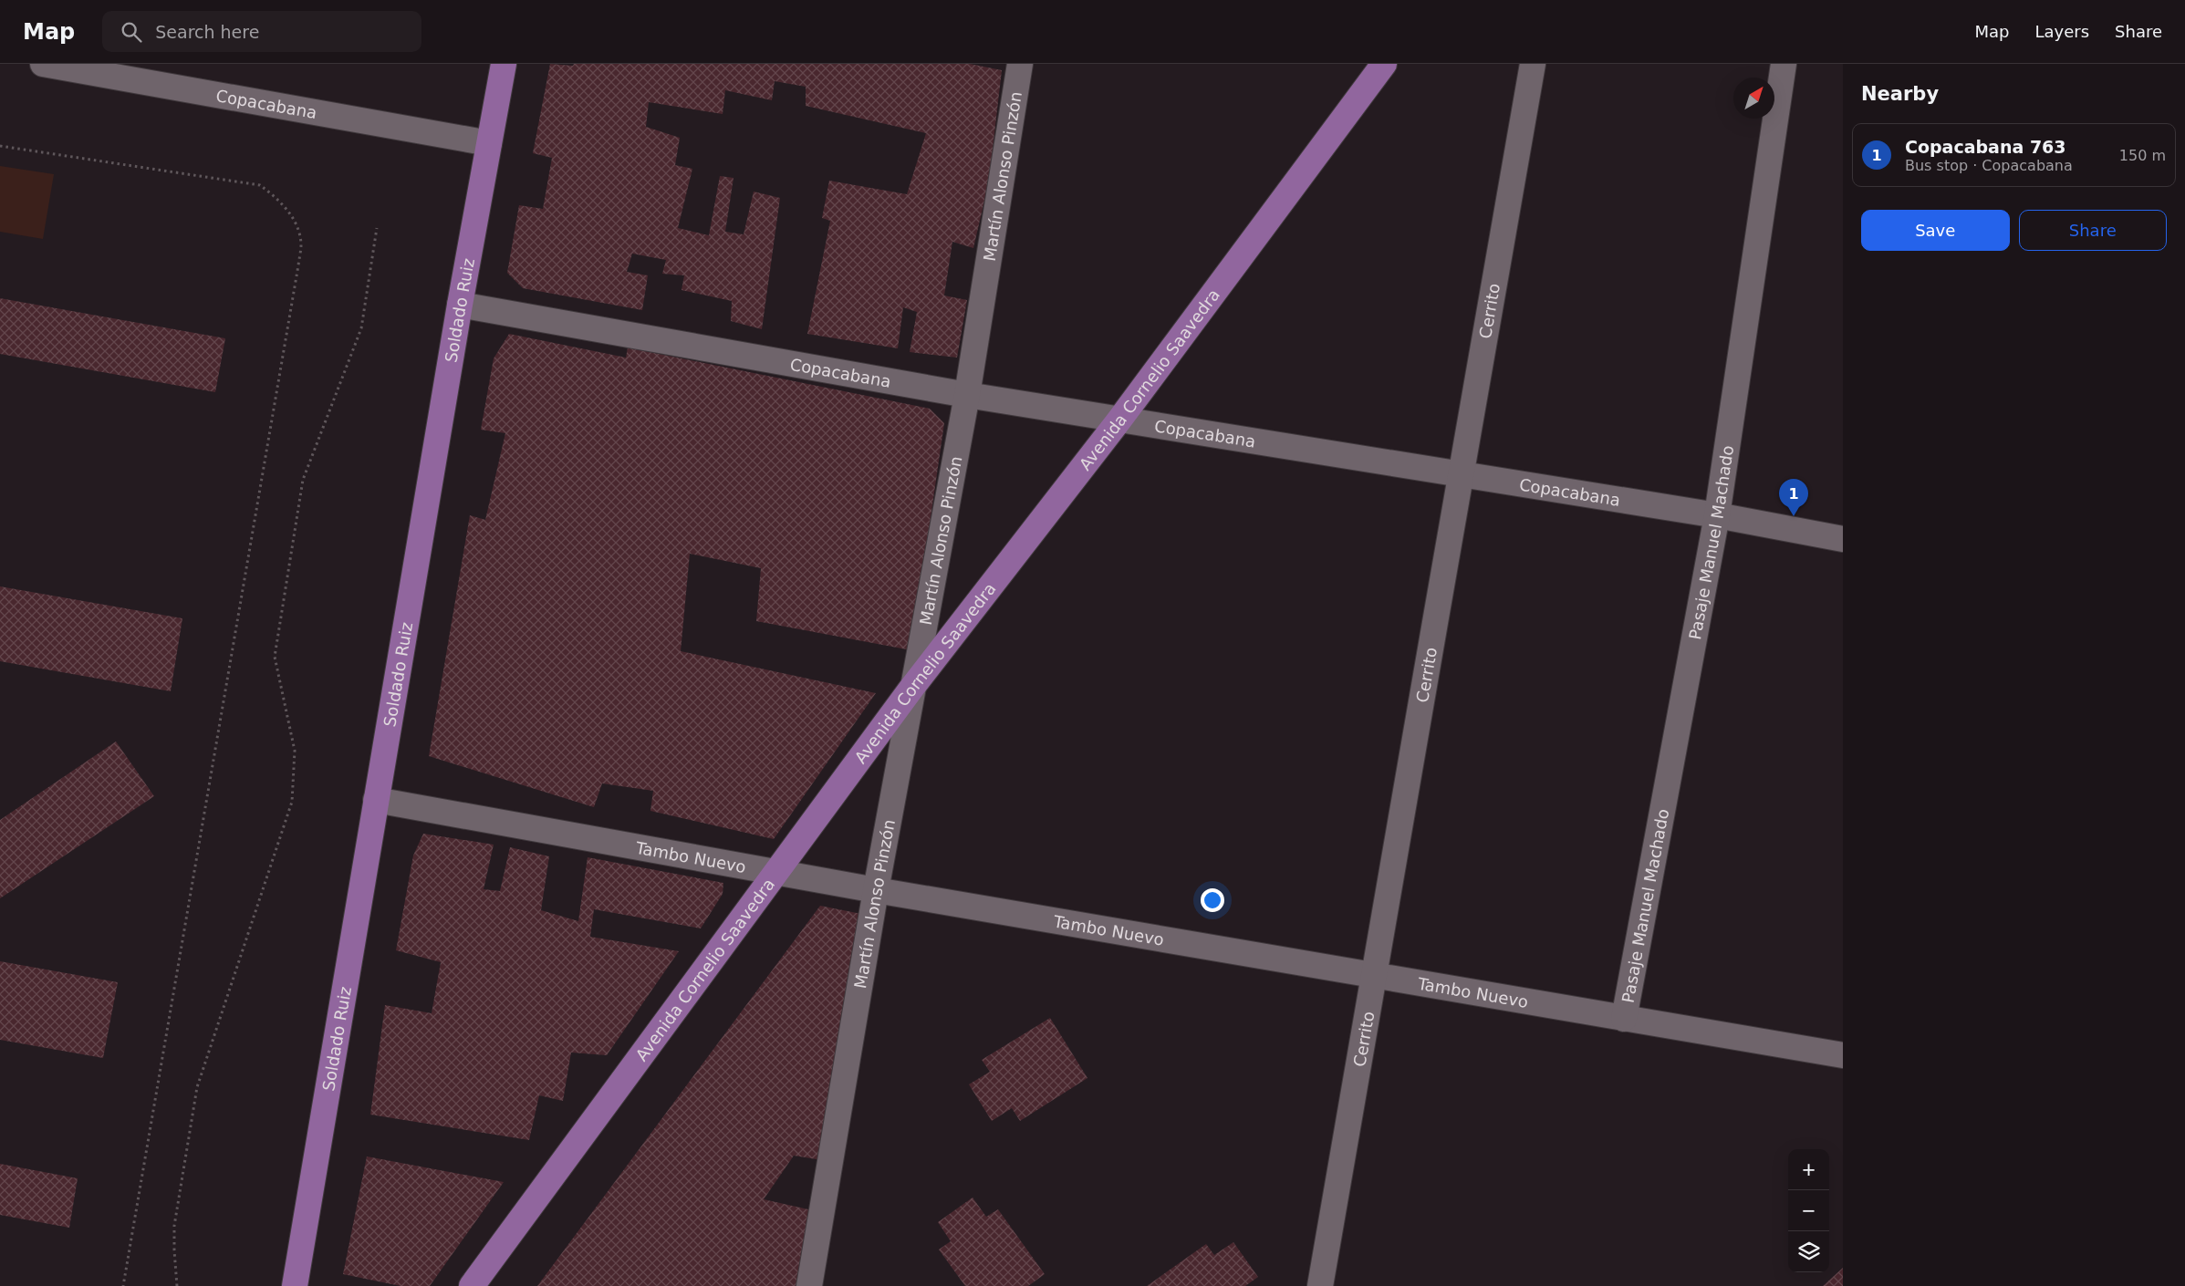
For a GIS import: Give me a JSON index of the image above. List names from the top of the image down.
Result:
{
  "streets": {
    "main road": ["Soldado Ruiz", "Avenida Cornelio Saavedra"],
    "street": [
      "Copacabana",
      "Martín Alonso Pinzón",
      "Cerrito",
      "Pasaje Manuel Machado",
      "Tambo Nuevo"
    ]
  },
  "crossings": [
    ["Copacabana", "Martín Alonso Pinzón"],
    ["Copacabana", "Soldado Ruiz"],
    ["Copacabana", "Cerrito"],
    ["Copacabana", "Avenida Cornelio Saavedra"],
    ["Copacabana", "Pasaje Manuel Machado"],
    ["Martín Alonso Pinzón", "Avenida Cornelio Saavedra"],
    ["Martín Alonso Pinzón", "Tambo Nuevo"],
    ["Soldado Ruiz", "Tambo Nuevo"],
    ["Cerrito", "Tambo Nuevo"],
    ["Avenida Cornelio Saavedra", "Tambo Nuevo"],
    ["Pasaje Manuel Machado", "Tambo Nuevo"]
  ],
  "north": "top right",
  "page": {
    "header": "Map",
    "search": "Search here",
    "nav": ["Map", "Layers", "Share"],
    "heading": "Nearby",
    "list": [
      {
        "mark": "1",
        "name": "Copacabana 763",
        "note": "Bus stop · Copacabana",
        "value": "150 m"
      }
    ],
    "buttons": ["Save", "Share"],
    "pins": "1",
    "map_buttons": ["+", "−"]
  }
}
